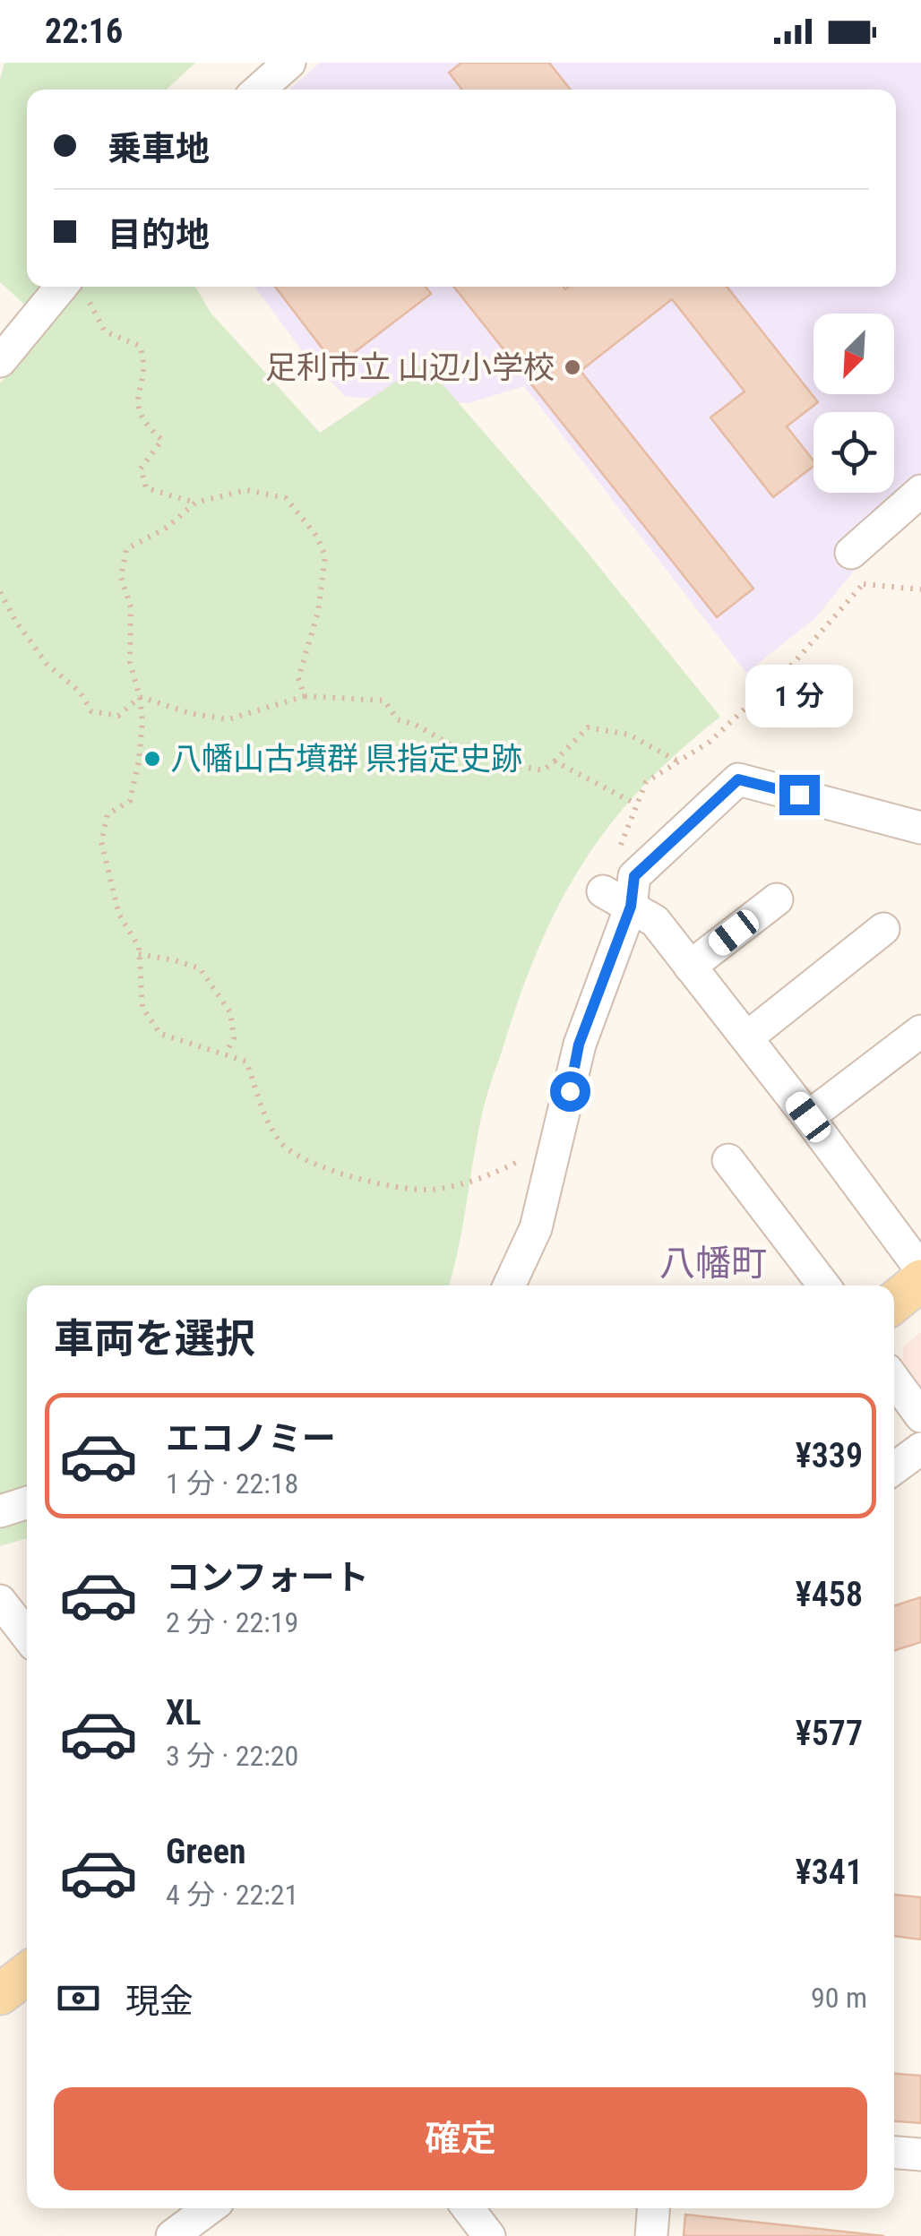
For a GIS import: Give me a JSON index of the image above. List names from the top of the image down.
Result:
{
  "districts": ["八幡町"],
  "places": ["足利市立 山辺小学校", "八幡山古墳群 県指定史跡"],
  "north": "bottom left",
  "page": {
    "status": "22:16",
    "banner": ["乗車地", "目的地"],
    "bubble": "1 分",
    "heading": "車両を選択",
    "list": [
      {
        "name": "エコノミー",
        "note": "1 分 · 22:18",
        "value": "¥339"
      },
      {
        "name": "コンフォート",
        "note": "2 分 · 22:19",
        "value": "¥458"
      },
      {
        "name": "XL",
        "note": "3 分 · 22:20",
        "value": "¥577"
      },
      {
        "name": "Green",
        "note": "4 分 · 22:21",
        "value": "¥341"
      }
    ],
    "pay": ["現金", "90 m"],
    "buttons": "確定"
  }
}
